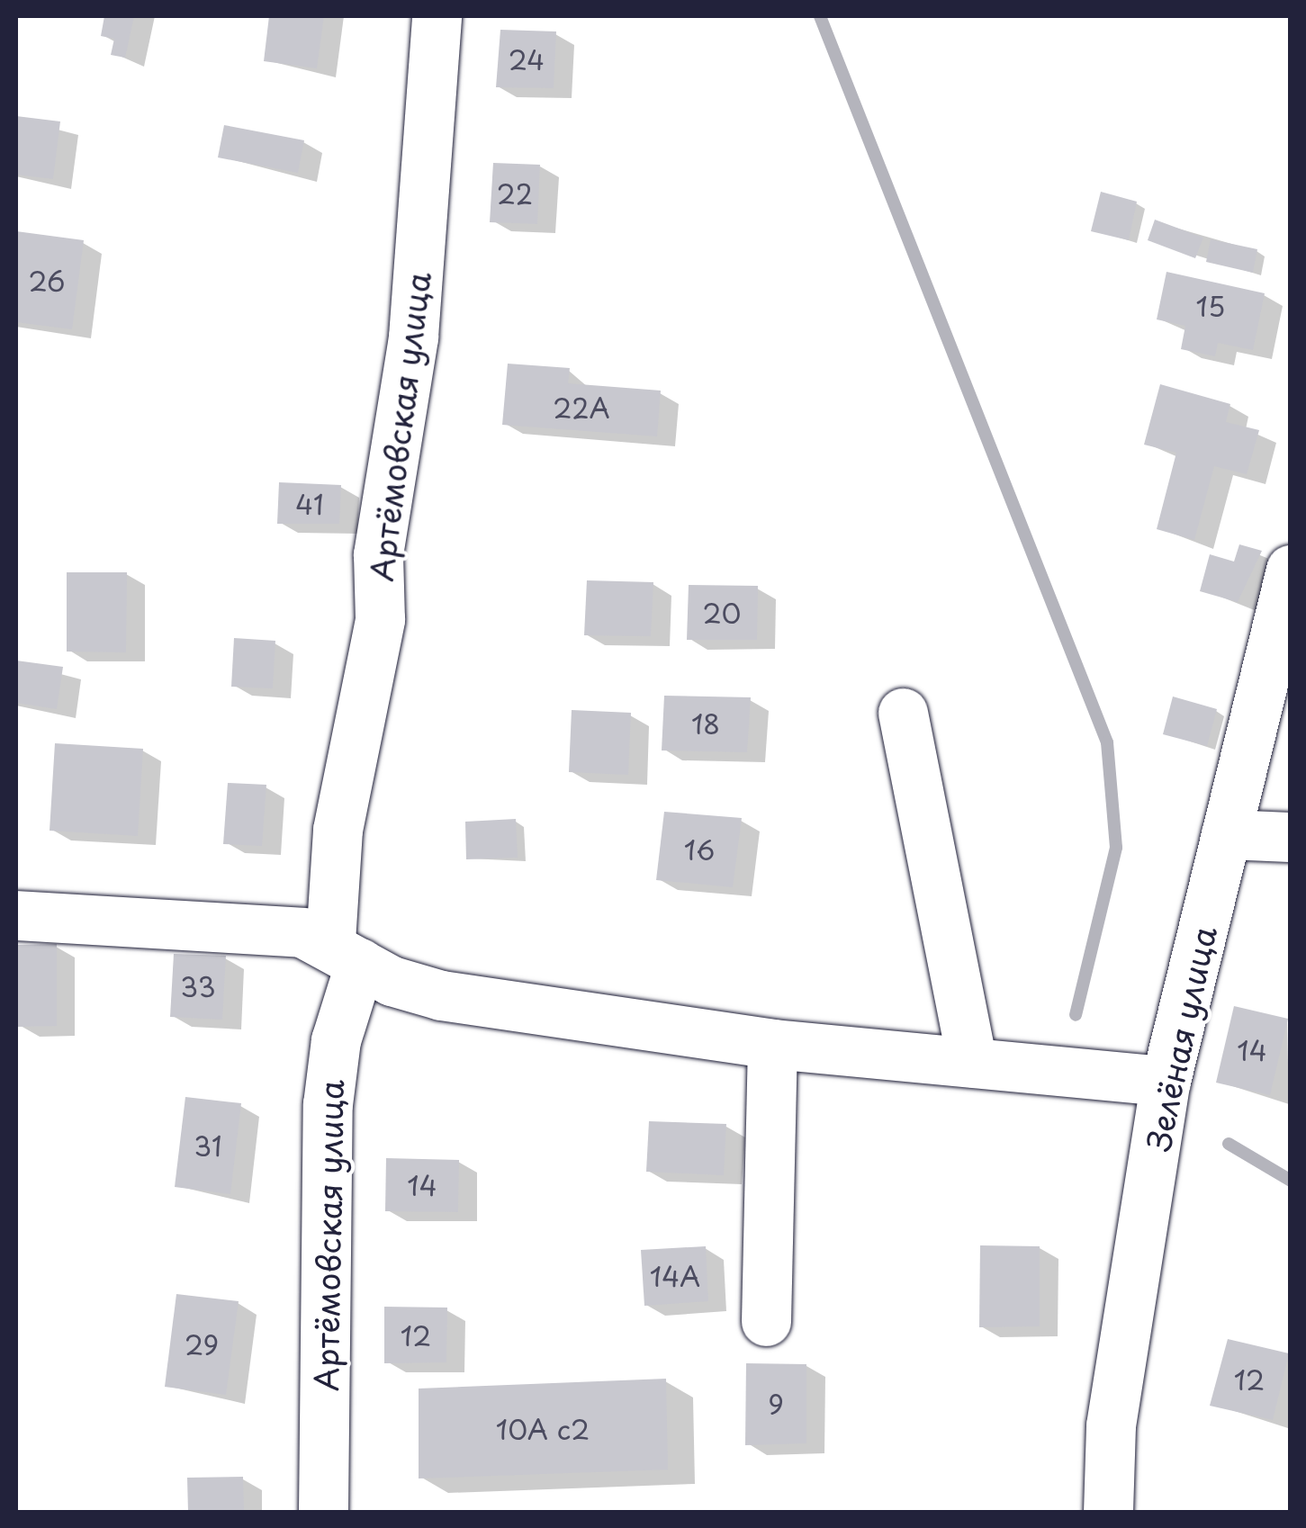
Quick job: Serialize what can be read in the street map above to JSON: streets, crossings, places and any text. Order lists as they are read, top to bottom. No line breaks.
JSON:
{"streets":{"street":["Артёмовская улица","Зелёная улица"]},"house_numbers":["24","22","26","15","22А","41","20","18","16","33","14","31","14","14А","12","29","12","9","10А с2"]}
